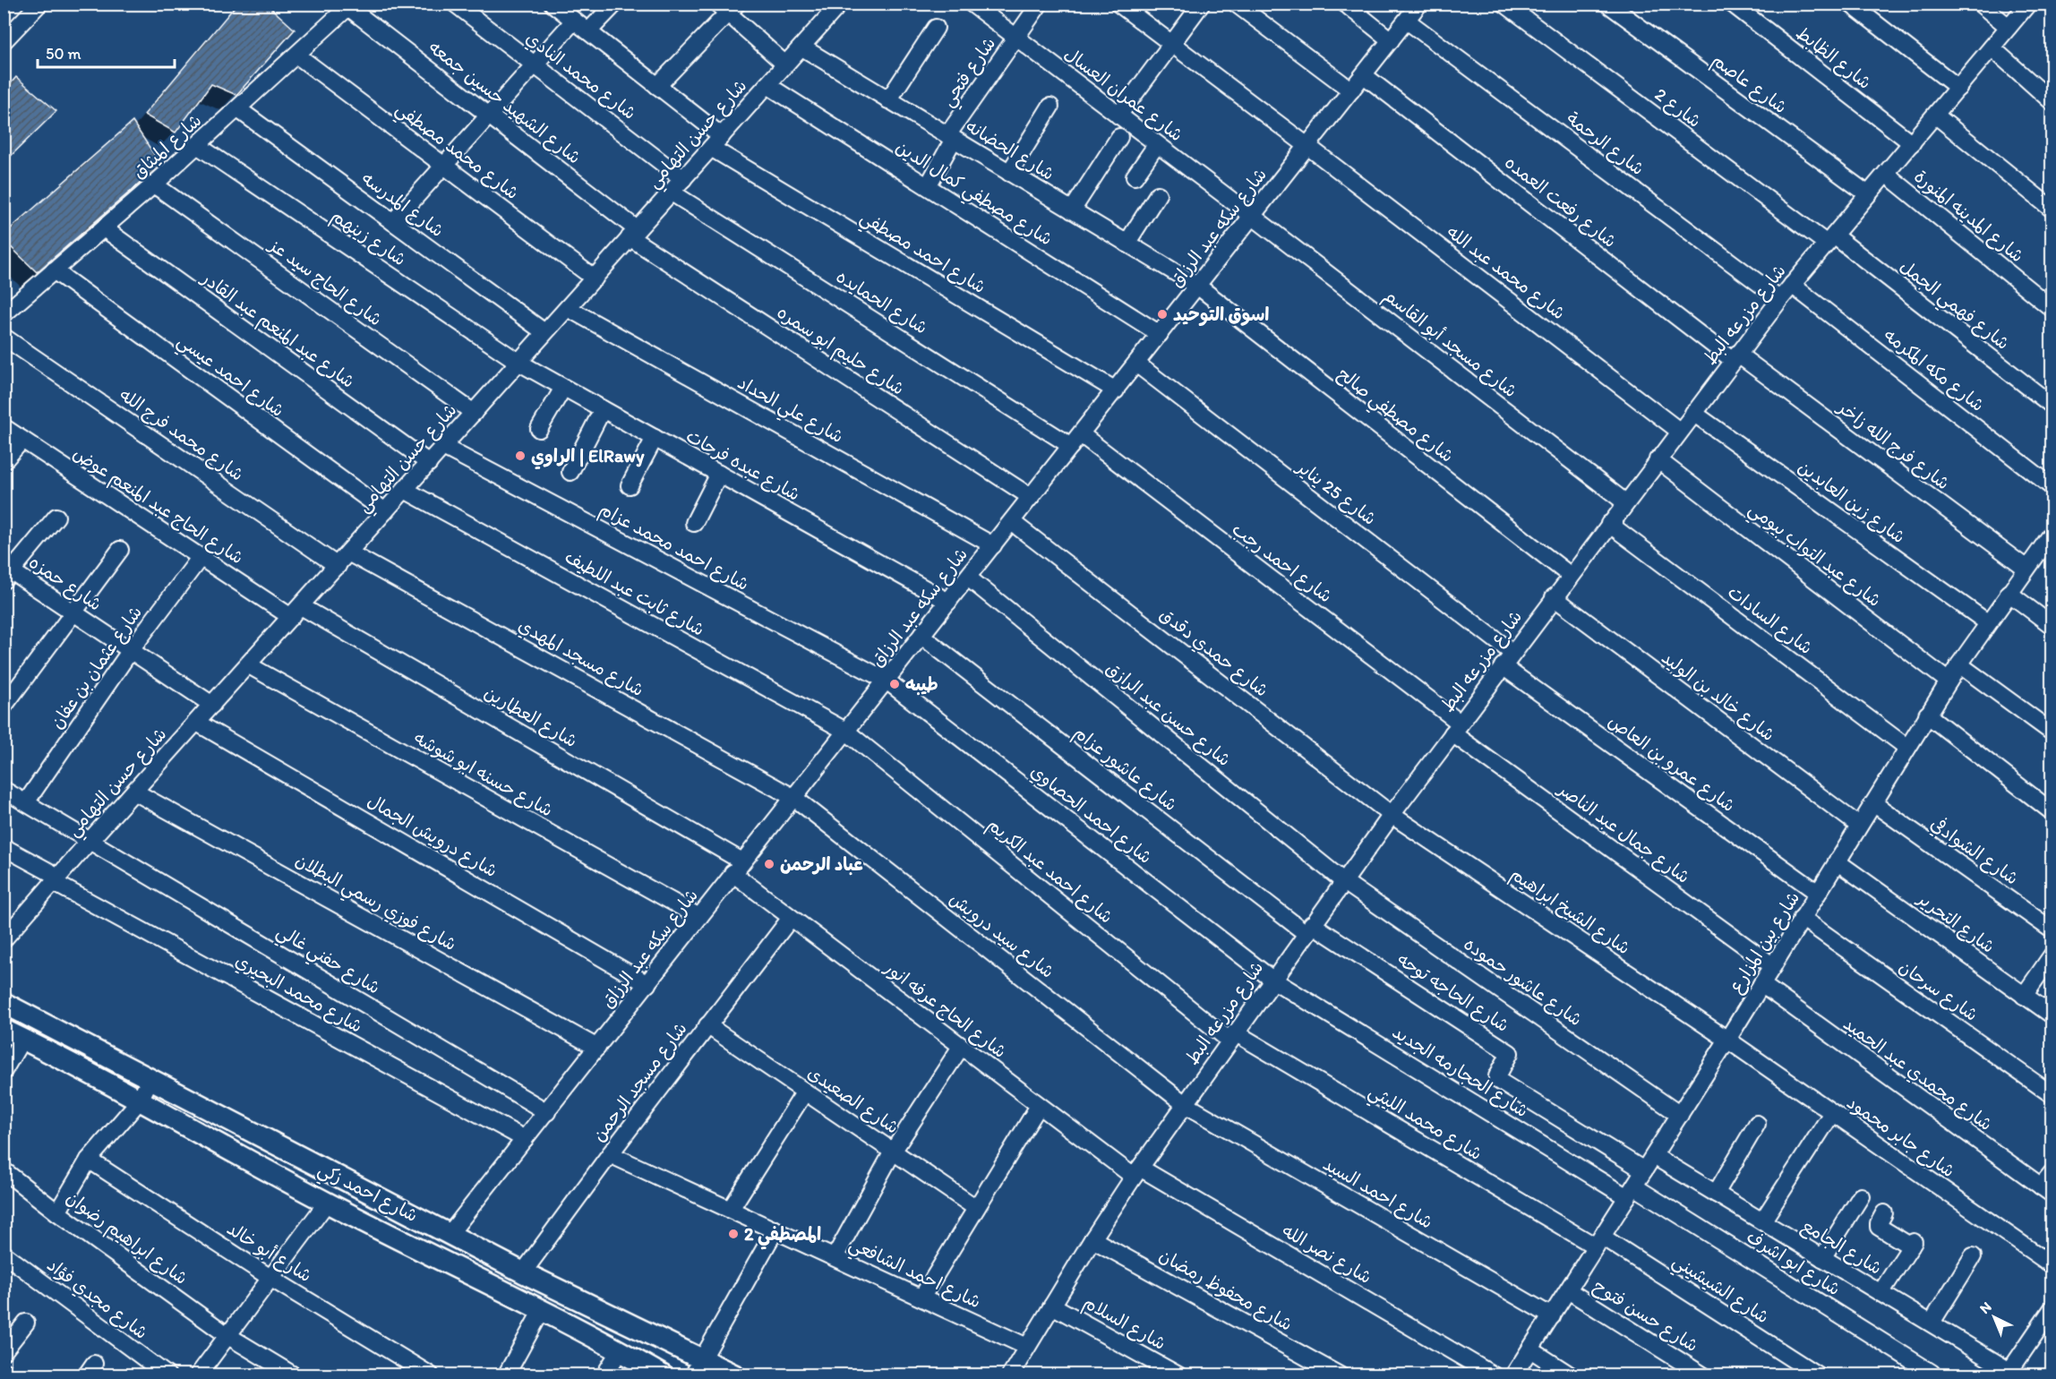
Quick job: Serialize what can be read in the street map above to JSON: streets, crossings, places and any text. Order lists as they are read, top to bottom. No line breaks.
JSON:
{"streets":{"street":["شارع الظابط","شارع فتحي","شارع محمد النادي","شارع عاصم","شارع عمران العسال","شارع الشهيد حسين جمعه","شارع 2","شارع حسن التهامي","شارع الرحمة","شارع الميثاق","شارع الحضانه","شارع محمد مصطفي","شارع مصطفي كمال الدين","شارع رفعت العمده","شارع المدرسه","شارع المدينه المنورة","شارع سكه عبد الرزاق","شارع زينهم","شارع احمد مصطفي","شارع محمد عبد الله","شارع الحاج سيد عز","شارع الحمايده","شارع فهمي الجمل","شارع مزرعه البط","شارع عبد المنعم عبد القادر","شارع مسجد أبو القاسم","شارع حليم ابو سمره","شارع مكه المكرمه","شارع احمد عيسي","شارع علي الحداد","شارع مصطفي صالح","شارع محمد فرج الله","شارع فرج الله زاخر","شارع عبده فرحات","شارع 25 يناير","شارع زين العابدين","شارع الحاج عبد المنعم عوض","شارع احمد محمد عزام","شارع عبد التواب بيومي","شارع احمد رجب","شارع حمزه","شارع ثابت عبد اللطيف","شارع السادات","شارع حمدي دقدق","شارع مسجد المهدي","شارع عثمان بن عفان","شارع خالد بن الوليد","شارع حسن عبد الرازق","شارع العطارين","شارع عمرو بن العاص","شارع عاشور عزام","شارع حسنه ابو شوشه","شارع احمد الحصاوي","شارع جمال عبد الناصر","شارع درويش الجمال","شارع الشوادفي","شارع احمد عبد الكريم","شارع فوزي رسمي البطلان","شارع الشيخ ابراهيم","شارع التحرير","شارع سيد درويش","شارع بين المزارع","شارع حفني غالي","شارع عاشور حموده","شارع سرحان","شارع الحاجه توحه","شارع محمد البحيري","شارع الحاج عرفه انور","شارع الحجارمه الجديد","شارع محمدي عبد الحميد","شارع مسجد الرحمن","شارع الصعيدى","شارع محمد الليثي","شارع جابر محمود","شارع احمد زكي","شارع احمد السيد","شارع ابراهيم رضوان","شارع الجامع","شارع أبو خالد","شارع نصر الله","شارع ابو اشرف","شارع احمد الشافعي","شارع الشيشيني","شارع محفوظ رمضان","شارع مجدي فؤاد","شارع حسن فتوح","شارع السلام"]},"crossings":[["شارع الظابط","شارع مزرعه البط"],["شارع فتحي","شارع عمران العسال"],["شارع فتحي","شارع الحضانه"],["شارع فتحي","شارع مصطفي كمال الدين"],["شارع محمد النادي","شارع حسن التهامي"],["شارع عاصم","شارع مزرعه البط"],["شارع عمران العسال","شارع سكه عبد الرزاق"],["شارع عمران العسال","شارع مسجد أبو القاسم"],["شارع الشهيد حسين جمعه","شارع حسن التهامي"],["شارع الشهيد حسين جمعه","شارع الميثاق"],["شارع الشهيد حسين جمعه","شارع حليم ابو سمره"],["شارع 2","شارع فهمي الجمل"],["شارع 2","شارع مزرعه البط"],["شارع حسن التهامي","شارع الحضانه"],["شارع حسن التهامي","شارع محمد مصطفي"],["شارع حسن التهامي","شارع مصطفي كمال الدين"],["شارع حسن التهامي","شارع المدرسه"],["شارع حسن التهامي","شارع زينهم"],["شارع حسن التهامي","شارع احمد مصطفي"],["شارع حسن التهامي","شارع الحاج سيد عز"],["شارع حسن التهامي","شارع الحمايده"],["شارع حسن التهامي","شارع عبد المنعم عبد القادر"],["شارع حسن التهامي","شارع حليم ابو سمره"],["شارع حسن التهامي","شارع احمد عيسي"],["شارع حسن التهامي","شارع علي الحداد"],["شارع حسن التهامي","شارع محمد فرج الله"],["شارع حسن التهامي","شارع عبده فرحات"],["شارع حسن التهامي","شارع الحاج عبد المنعم عوض"],["شارع حسن التهامي","شارع احمد محمد عزام"],["شارع حسن التهامي","شارع حمزه"],["شارع حسن التهامي","شارع ثابت عبد اللطيف"],["شارع حسن التهامي","شارع مسجد المهدي"],["شارع حسن التهامي","شارع العطارين"],["شارع حسن التهامي","شارع حسنه ابو شوشه"],["شارع حسن التهامي","شارع درويش الجمال"],["شارع حسن التهامي","شارع فوزي رسمي البطلان"],["شارع حسن التهامي","شارع حفني غالي"],["شارع حسن التهامي","شارع محمد البحيري"],["شارع الرحمة","شارع سكه عبد الرزاق"],["شارع الرحمة","شارع مزرعه البط"],["شارع الميثاق","شارع محمد مصطفي"],["شارع الميثاق","شارع المدرسه"],["شارع الميثاق","شارع زينهم"],["شارع الميثاق","شارع الحاج سيد عز"],["شارع الميثاق","شارع عبد المنعم عبد القادر"],["شارع الميثاق","شارع احمد عيسي"],["شارع الحضانه","شارع سكه عبد الرزاق"],["شارع الحضانه","شارع مصطفي صالح"],["شارع مصطفي كمال الدين","شارع سكه عبد الرزاق"],["شارع رفعت العمده","شارع سكه عبد الرزاق"],["شارع رفعت العمده","شارع مزرعه البط"],["شارع رفعت العمده","شارع فرج الله زاخر"],["شارع المدينه المنورة","شارع مزرعه البط"],["شارع سكه عبد الرزاق","شارع احمد مصطفي"],["شارع سكه عبد الرزاق","شارع محمد عبد الله"],["شارع سكه عبد الرزاق","شارع الحمايده"],["شارع سكه عبد الرزاق","شارع مسجد أبو القاسم"],["شارع سكه عبد الرزاق","شارع حليم ابو سمره"],["شارع سكه عبد الرزاق","شارع علي الحداد"],["شارع سكه عبد الرزاق","شارع مصطفي صالح"],["شارع سكه عبد الرزاق","شارع عبده فرحات"],["شارع سكه عبد الرزاق","شارع 25 يناير"],["شارع سكه عبد الرزاق","شارع احمد محمد عزام"],["شارع سكه عبد الرزاق","شارع احمد رجب"],["شارع سكه عبد الرزاق","شارع ثابت عبد اللطيف"],["شارع سكه عبد الرزاق","شارع حمدي دقدق"],["شارع سكه عبد الرزاق","شارع مسجد المهدي"],["شارع سكه عبد الرزاق","شارع حسن عبد الرازق"],["شارع سكه عبد الرزاق","شارع العطارين"],["شارع سكه عبد الرزاق","شارع عاشور عزام"],["شارع سكه عبد الرزاق","شارع حسنه ابو شوشه"],["شارع سكه عبد الرزاق","شارع احمد الحصاوي"],["شارع سكه عبد الرزاق","شارع درويش الجمال"],["شارع سكه عبد الرزاق","شارع احمد عبد الكريم"],["شارع سكه عبد الرزاق","شارع فوزي رسمي البطلان"],["شارع سكه عبد الرزاق","شارع سيد درويش"],["شارع سكه عبد الرزاق","شارع حفني غالي"],["شارع سكه عبد الرزاق","شارع محمد البحيري"],["شارع سكه عبد الرزاق","شارع الحاج عرفه انور"],["شارع سكه عبد الرزاق","شارع احمد زكي"],["شارع زينهم","شارع عبده فرحات"],["شارع محمد عبد الله","شارع مزرعه البط"],["شارع الحمايده","شارع احمد رجب"],["شارع فهمي الجمل","شارع مزرعه البط"],["شارع مزرعه البط","شارع مسجد أبو القاسم"],["شارع مزرعه البط","شارع مكه المكرمه"],["شارع مزرعه البط","شارع مصطفي صالح"],["شارع مزرعه البط","شارع فرج الله زاخر"],["شارع مزرعه البط","شارع 25 يناير"],["شارع مزرعه البط","شارع زين العابدين"],["شارع مزرعه البط","شارع عبد التواب بيومي"],["شارع مزرعه البط","شارع احمد رجب"],["شارع مزرعه البط","شارع السادات"],["شارع مزرعه البط","شارع حمدي دقدق"],["شارع مزرعه البط","شارع خالد بن الوليد"],["شارع مزرعه البط","شارع حسن عبد الرازق"],["شارع مزرعه البط","شارع عمرو بن العاص"],["شارع مزرعه البط","شارع عاشور عزام"],["شارع مزرعه البط","شارع احمد الحصاوي"],["شارع مزرعه البط","شارع جمال عبد الناصر"],["شارع مزرعه البط","شارع احمد عبد الكريم"],["شارع مزرعه البط","شارع الشيخ ابراهيم"],["شارع مزرعه البط","شارع سيد درويش"],["شارع مزرعه البط","شارع عاشور حموده"],["شارع مزرعه البط","شارع الحاجه توحه"],["شارع مزرعه البط","شارع الحاج عرفه انور"],["شارع مزرعه البط","شارع الحجارمه الجديد"],["شارع مزرعه البط","شارع محمد الليثي"],["شارع مزرعه البط","شارع احمد السيد"],["شارع مزرعه البط","شارع نصر الله"],["شارع مزرعه البط","شارع احمد الشافعي"],["شارع مزرعه البط","شارع محفوظ رمضان"],["شارع مزرعه البط","شارع السلام"],["شارع فرج الله زاخر","شارع بين المزارع"],["شارع زين العابدين","شارع بين المزارع"],["شارع الحاج عبد المنعم عوض","شارع عثمان بن عفان"],["شارع الحاج عبد المنعم عوض","شارع العطارين"],["شارع احمد محمد عزام","شارع احمد الحصاوي"],["شارع عبد التواب بيومي","شارع بين المزارع"],["شارع احمد رجب","شارع جمال عبد الناصر"],["شارع حمزه","شارع عثمان بن عفان"],["شارع ثابت عبد اللطيف","شارع احمد عبد الكريم"],["شارع السادات","شارع بين المزارع"],["شارع حمدي دقدق","شارع الشيخ ابراهيم"],["شارع مسجد المهدي","شارع سيد درويش"],["شارع عثمان بن عفان","شارع حفني غالي"],["شارع خالد بن الوليد","شارع بين المزارع"],["شارع حسن عبد الرازق","شارع عاشور حموده"],["شارع العطارين","شارع الحاج عرفه انور"],["شارع عمرو بن العاص","شارع بين المزارع"],["شارع عاشور عزام","شارع الحاجه توحه"],["شارع احمد الحصاوي","شارع الحجارمه الجديد"],["شارع جمال عبد الناصر","شارع بين المزارع"],["شارع الشوادفي","شارع بين المزارع"],["شارع احمد عبد الكريم","شارع محمد الليثي"],["شارع الشيخ ابراهيم","شارع بين المزارع"],["شارع الشيخ ابراهيم","شارع جابر محمود"],["شارع التحرير","شارع بين المزارع"],["شارع سيد درويش","شارع احمد السيد"],["شارع بين المزارع","شارع عاشور حموده"],["شارع بين المزارع","شارع سرحان"],["شارع بين المزارع","شارع الحاجه توحه"],["شارع بين المزارع","شارع الحجارمه الجديد"],["شارع بين المزارع","شارع محمدي عبد الحميد"],["شارع بين المزارع","شارع محمد الليثي"],["شارع بين المزارع","شارع جابر محمود"],["شارع بين المزارع","شارع احمد السيد"],["شارع بين المزارع","شارع الجامع"],["شارع بين المزارع","شارع ابو اشرف"],["شارع بين المزارع","شارع الشيشيني"],["شارع بين المزارع","شارع حسن فتوح"],["شارع الحاج عرفه انور","شارع مسجد الرحمن"],["شارع الحاج عرفه انور","شارع نصر الله"],["شارع الحجارمه الجديد","شارع ابو اشرف"],["شارع مسجد الرحمن","شارع الصعيدى"],["شارع مسجد الرحمن","شارع احمد زكي"],["شارع مسجد الرحمن","شارع احمد الشافعي"],["شارع محمد الليثي","شارع الشيشيني"]],"places":["اسوق التوحيد","الراوي | ElRawy","طيبه","عباد الرحمن","المصطفي 2"],"scale_bar":"50 m","north":"top left"}
